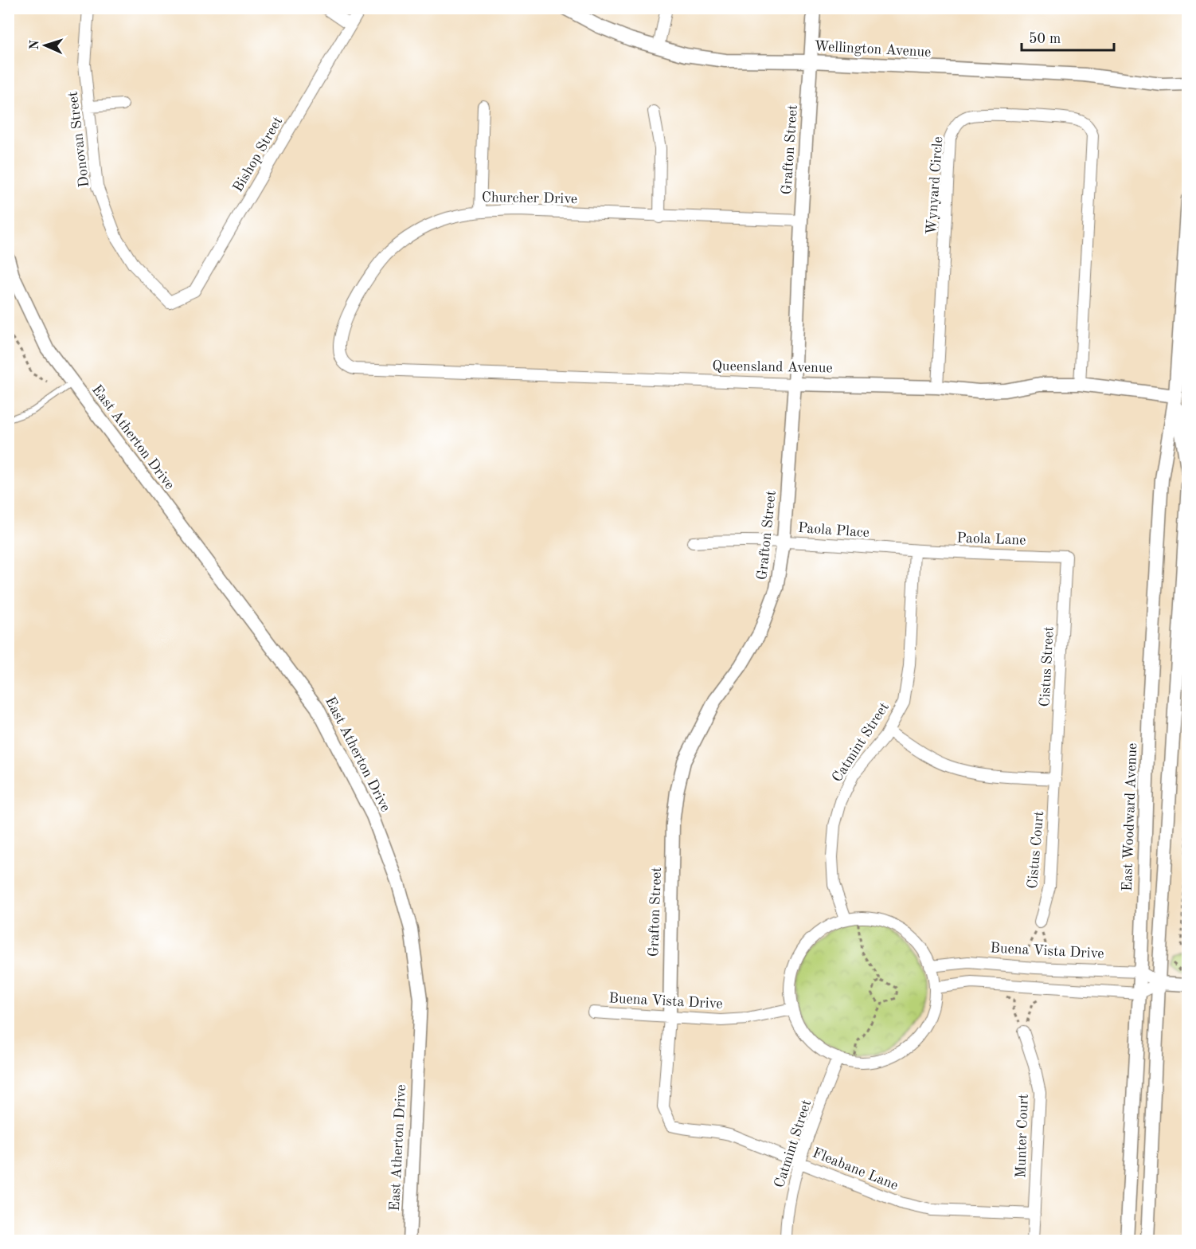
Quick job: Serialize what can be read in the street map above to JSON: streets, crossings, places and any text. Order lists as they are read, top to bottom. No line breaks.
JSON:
{"streets":{"street":["Wellington Avenue","Donovan Street","Grafton Street","Bishop Street","Wynyard Circle","Churcher Drive","Queensland Avenue","East Atherton Drive","Paola Place","Paola Lane","Cistus Street","Catmint Street","East Woodward Avenue","Cistus Court","Buena Vista Drive","Munter Court","Fleabane Lane"]},"crossings":[["Wellington Avenue","Grafton Street"],["Donovan Street","Bishop Street"],["Grafton Street","Churcher Drive"],["Grafton Street","Queensland Avenue"],["Grafton Street","Paola Place"],["Grafton Street","Buena Vista Drive"],["Grafton Street","Fleabane Lane"],["Wynyard Circle","Queensland Avenue"],["Churcher Drive","Queensland Avenue"],["Queensland Avenue","East Woodward Avenue"],["Paola Place","Paola Lane"],["Paola Place","Catmint Street"],["Paola Lane","Cistus Street"],["Paola Lane","Catmint Street"],["Cistus Street","Cistus Court"],["Catmint Street","Fleabane Lane"],["East Woodward Avenue","Buena Vista Drive"],["Munter Court","Fleabane Lane"]],"scale_bar":"50 m","north":"left"}
